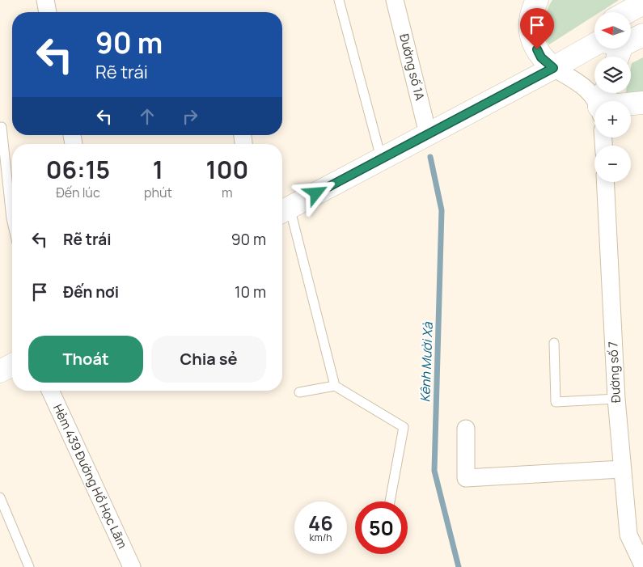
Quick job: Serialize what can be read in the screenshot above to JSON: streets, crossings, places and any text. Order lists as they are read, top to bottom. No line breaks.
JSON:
{"streets":{"street":["Đường số 1A","Đường số 7","Hẻm 439 Đường Hồ Học Lãm"]},"water":["Kênh Mười Xà"],"north":"left","page":{"map_buttons":["+","−"],"turn":["90 m","Rẽ trái"],"eta":["06:15","Đến lúc","1","phút","100","m"],"list":[{"name":"Rẽ trái","value":"90 m"},{"name":"Đến nơi","value":"10 m"}],"buttons":["Thoát","Chia sẻ"],"speed":"46 km/h","limit":"50"}}
